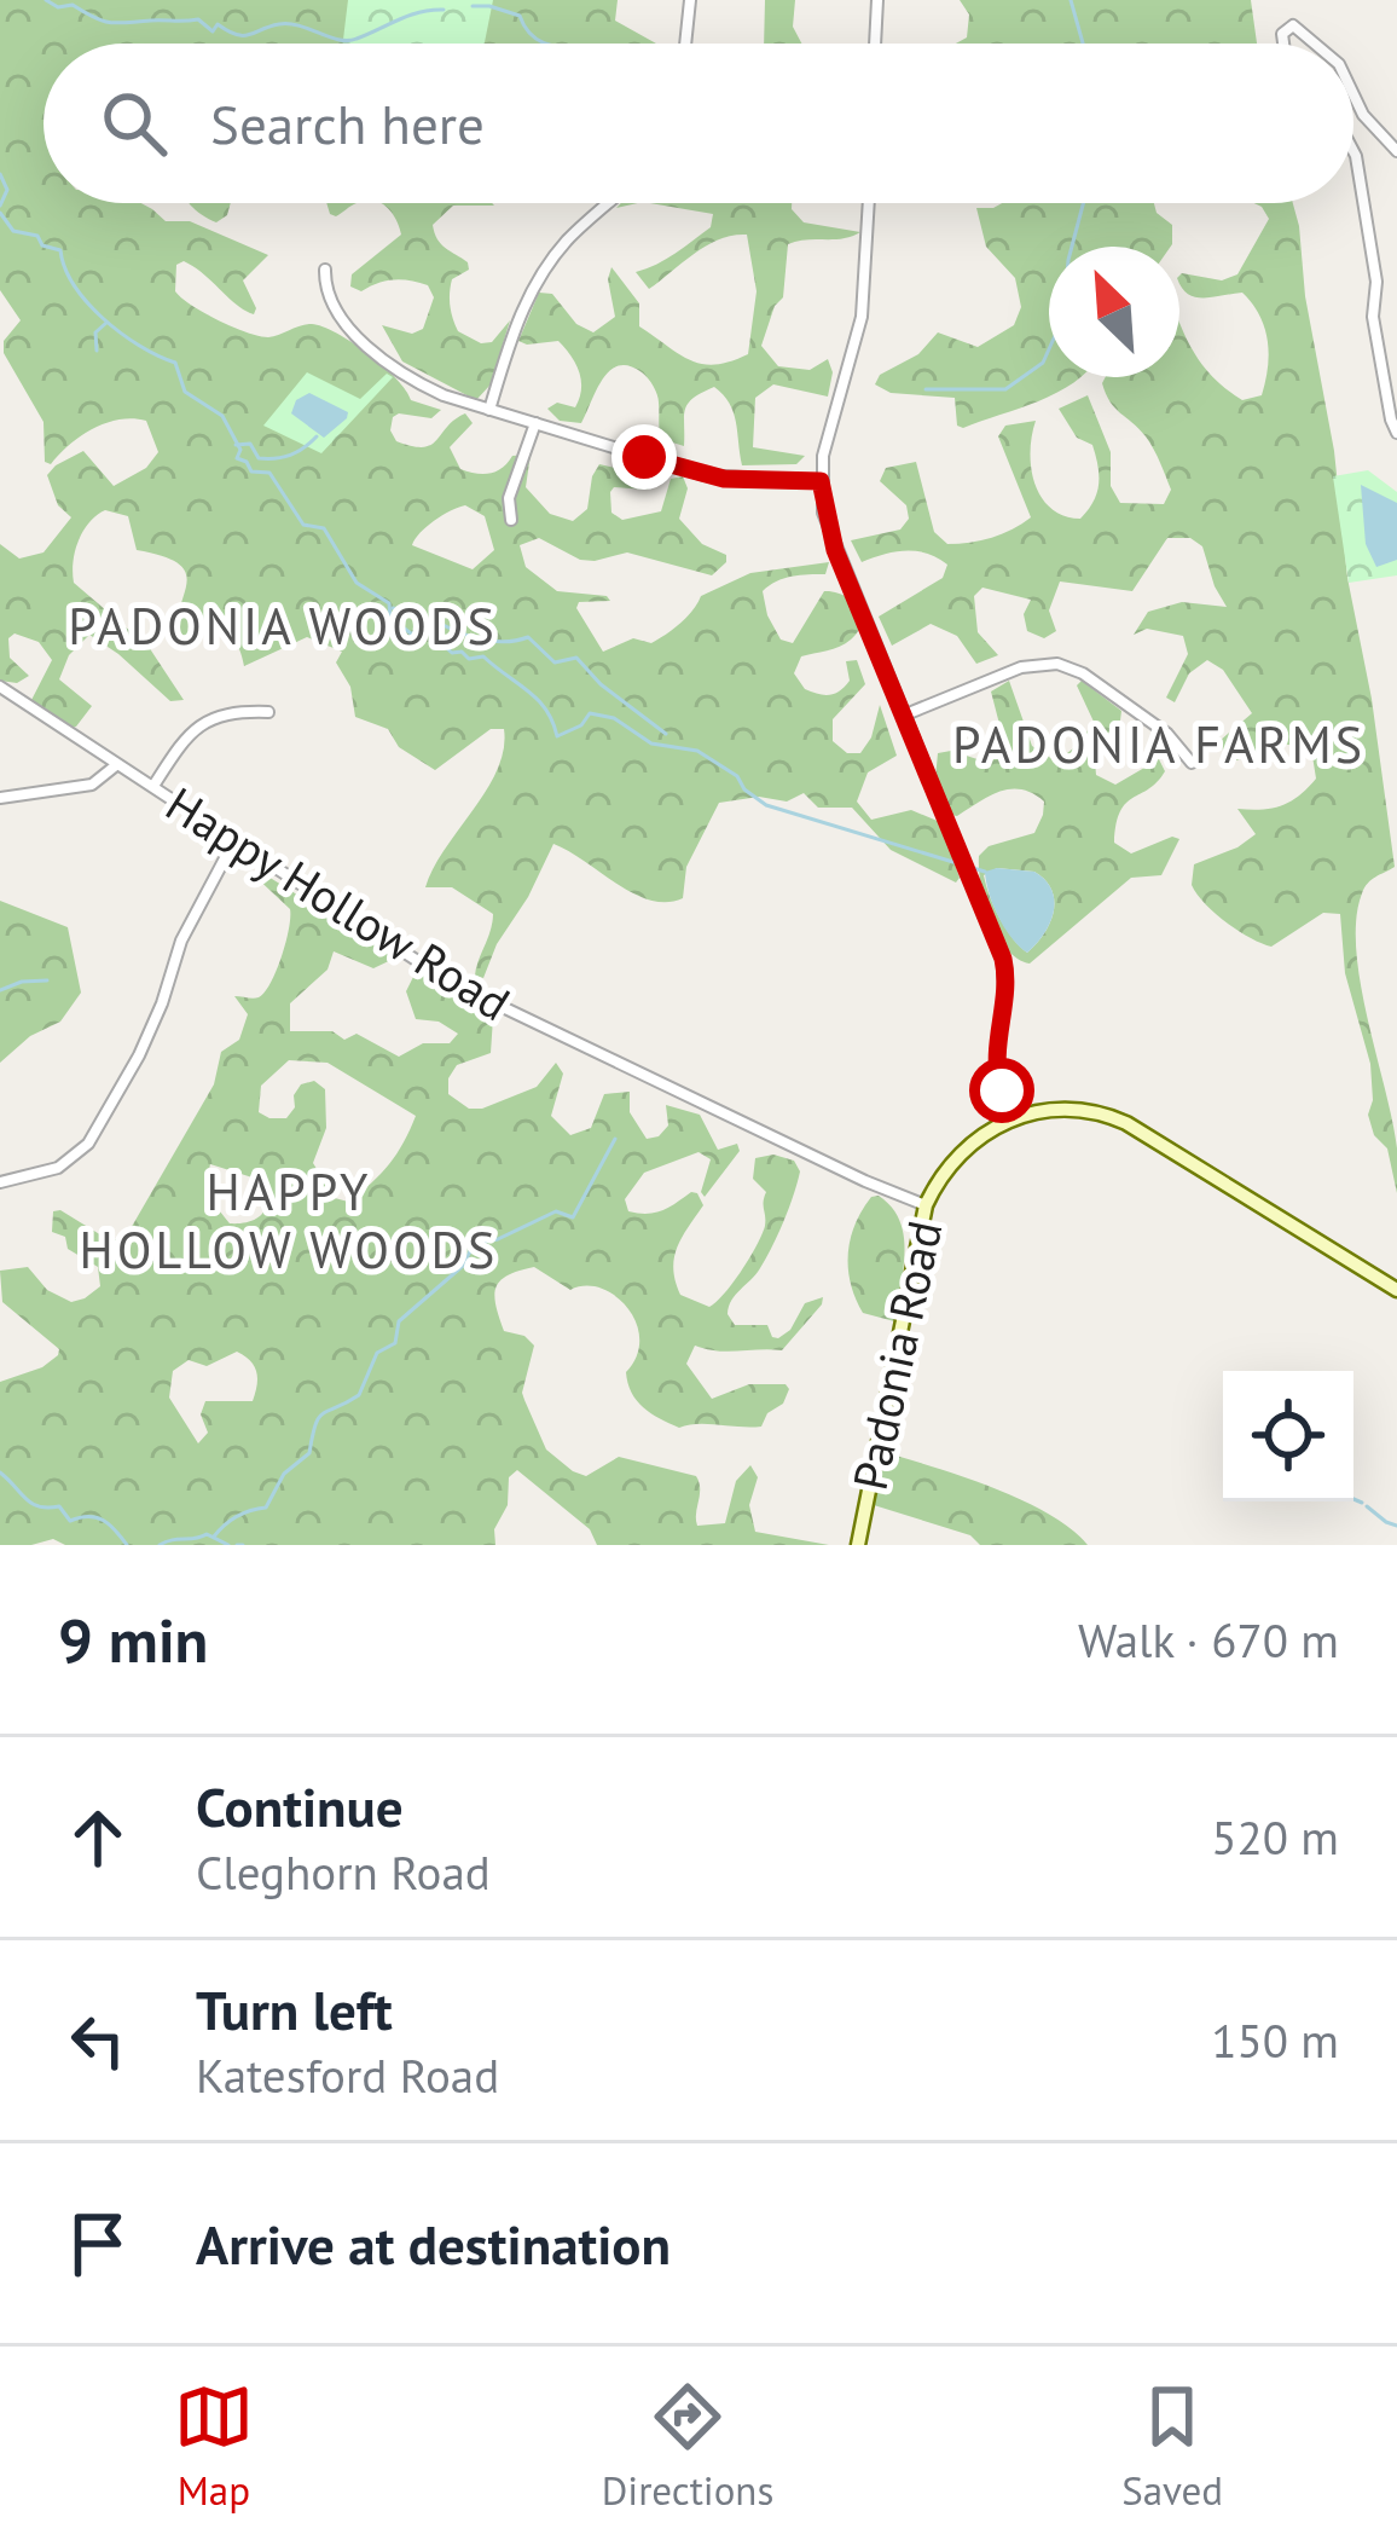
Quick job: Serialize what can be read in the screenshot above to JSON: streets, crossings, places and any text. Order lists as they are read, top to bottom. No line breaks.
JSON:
{"streets":{"main road":["Padonia Road"],"street":["Happy Hollow Road"]},"crossings":[["Happy Hollow Road","Padonia Road"]],"districts":["PADONIA WOODS","PADONIA FARMS","HAPPY HOLLOW WOODS"],"north":"top left","page":{"search":"Search here","heading":["9 min","Walk · 670 m"],"list":[["Continue","Cleghorn Road","520 m"],["Turn left","Katesford Road","150 m"],"Arrive at destination"],"nav":["Map","Directions","Saved"]}}
